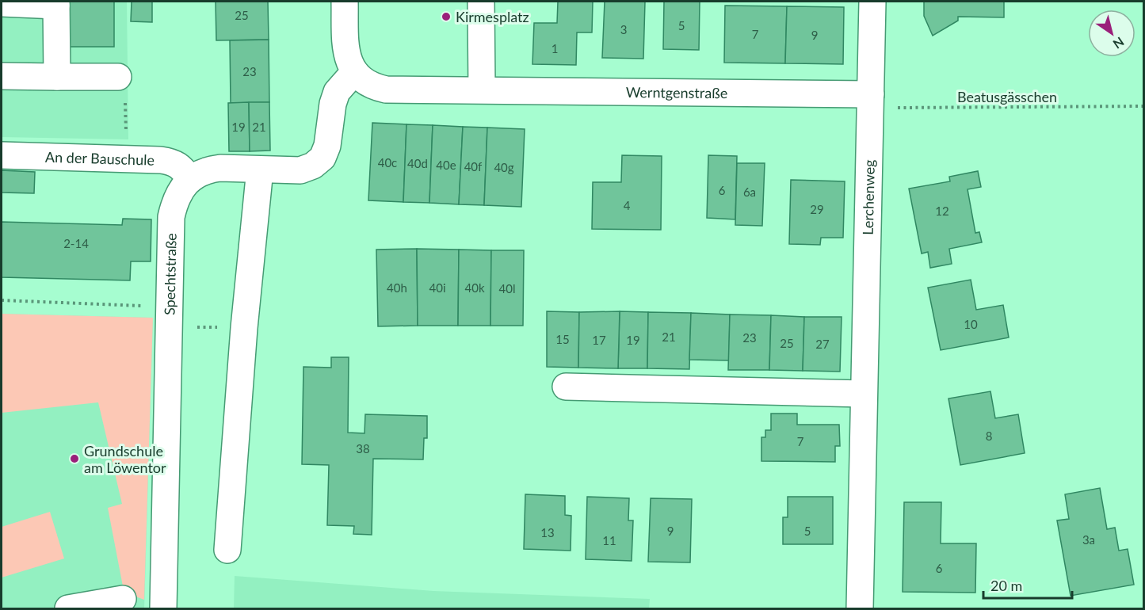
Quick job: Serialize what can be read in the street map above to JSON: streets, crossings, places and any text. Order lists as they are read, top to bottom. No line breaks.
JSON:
{"streets":{"street":["Werntgenstraße","An der Bauschule","Lerchenweg","Spechtstraße"],"path":["Beatusgässchen"]},"crossings":[["Werntgenstraße","Beatusgässchen"],["Werntgenstraße","Lerchenweg"],["Beatusgässchen","Lerchenweg"],["An der Bauschule","Spechtstraße"]],"places":["Kirmesplatz","Grundschule am Löwentor"],"house_numbers":["25","5","3","7","9","1","23","19","21","40c","40d","40e","40f","40g","6","6a","4","29","12","2-14","40h","40i","40k","40l","10","21","23","15","17","19","25","27","8","7","38","9","5","13","3a","11","6"],"scale_bar":"20 m","north":"bottom right"}
